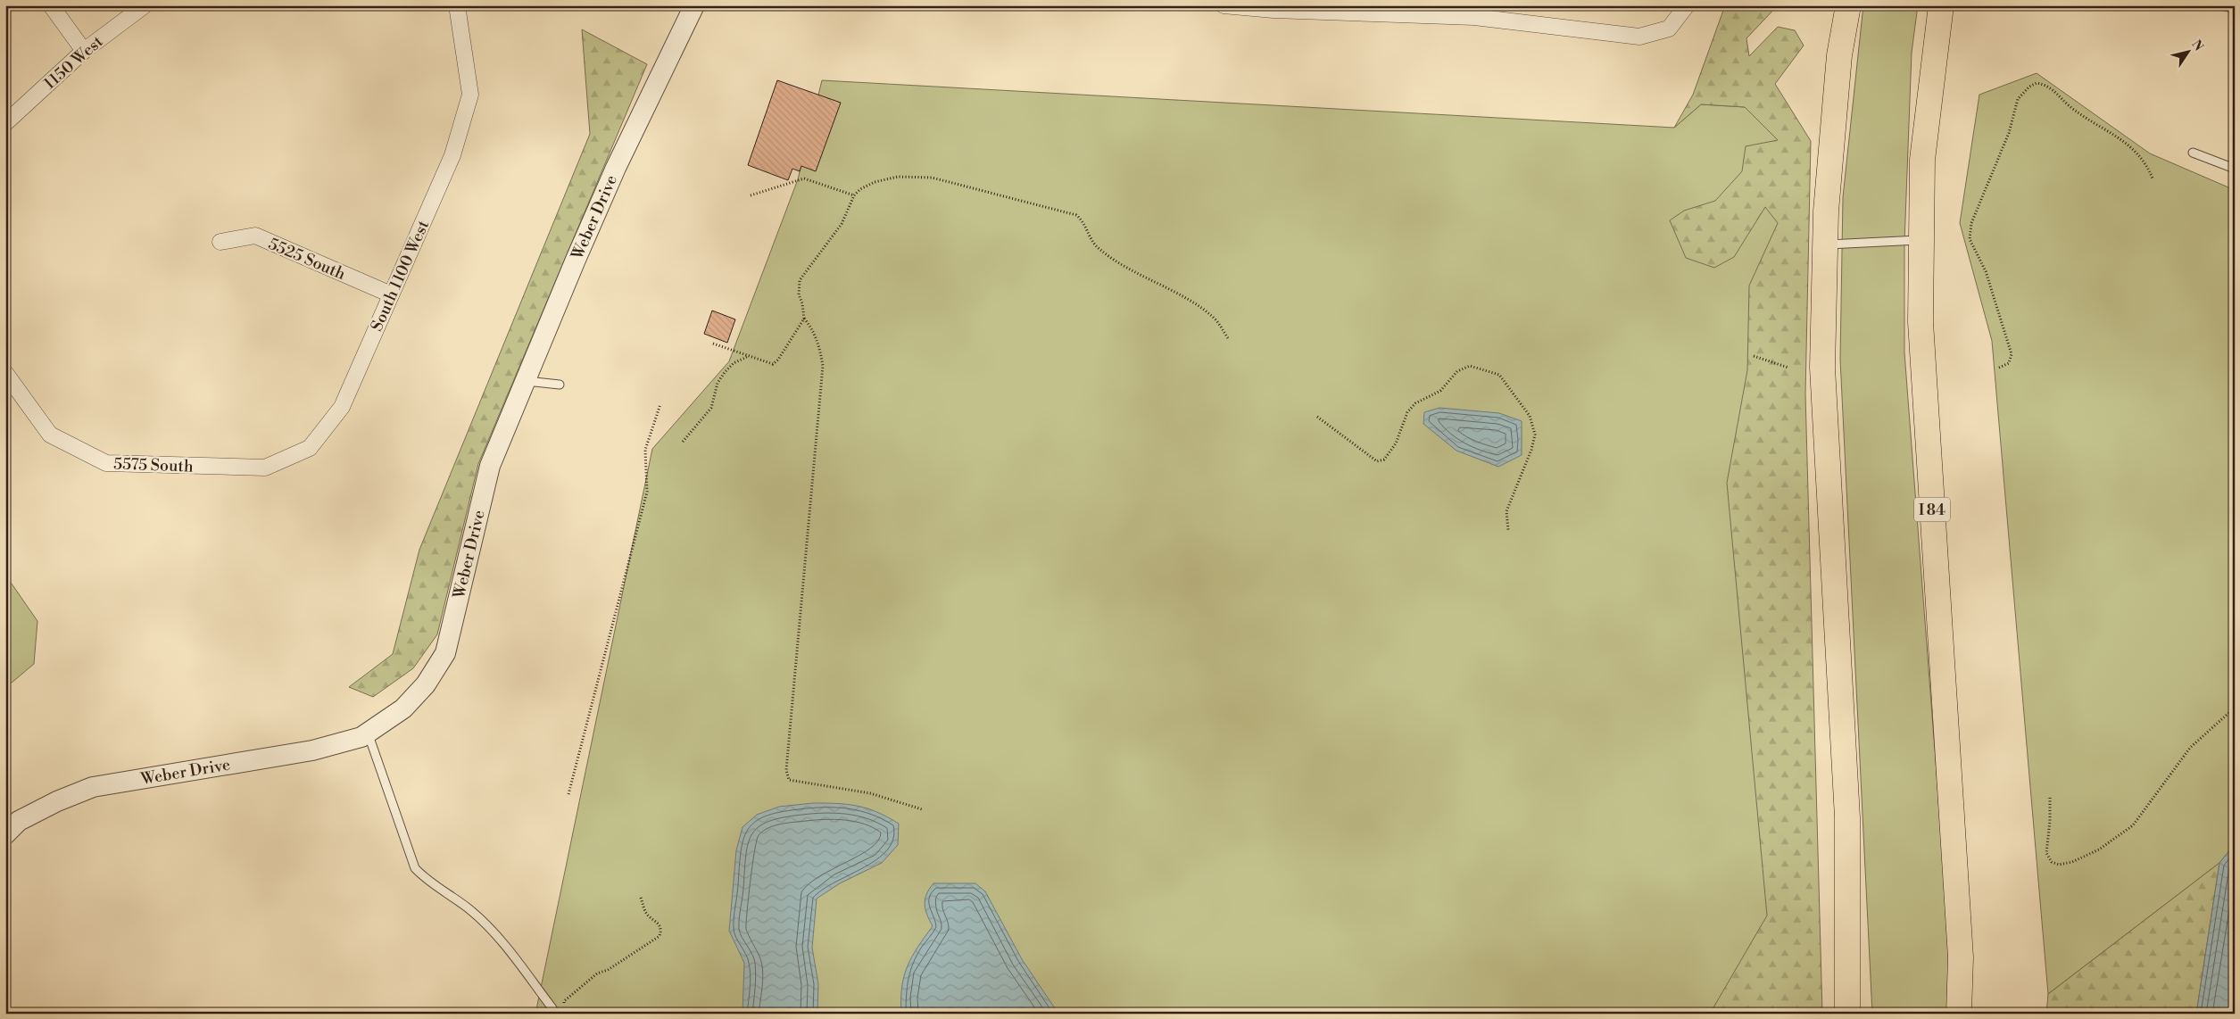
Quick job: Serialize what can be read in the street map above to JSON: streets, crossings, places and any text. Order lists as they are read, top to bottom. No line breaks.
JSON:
{"streets":{"highway":["I 84"],"street":["1150 West","Weber Drive","5525 South","South 1100 West","5575 South"]},"crossings":[["5525 South","South 1100 West"],["South 1100 West","5575 South"]],"north":"top right"}
